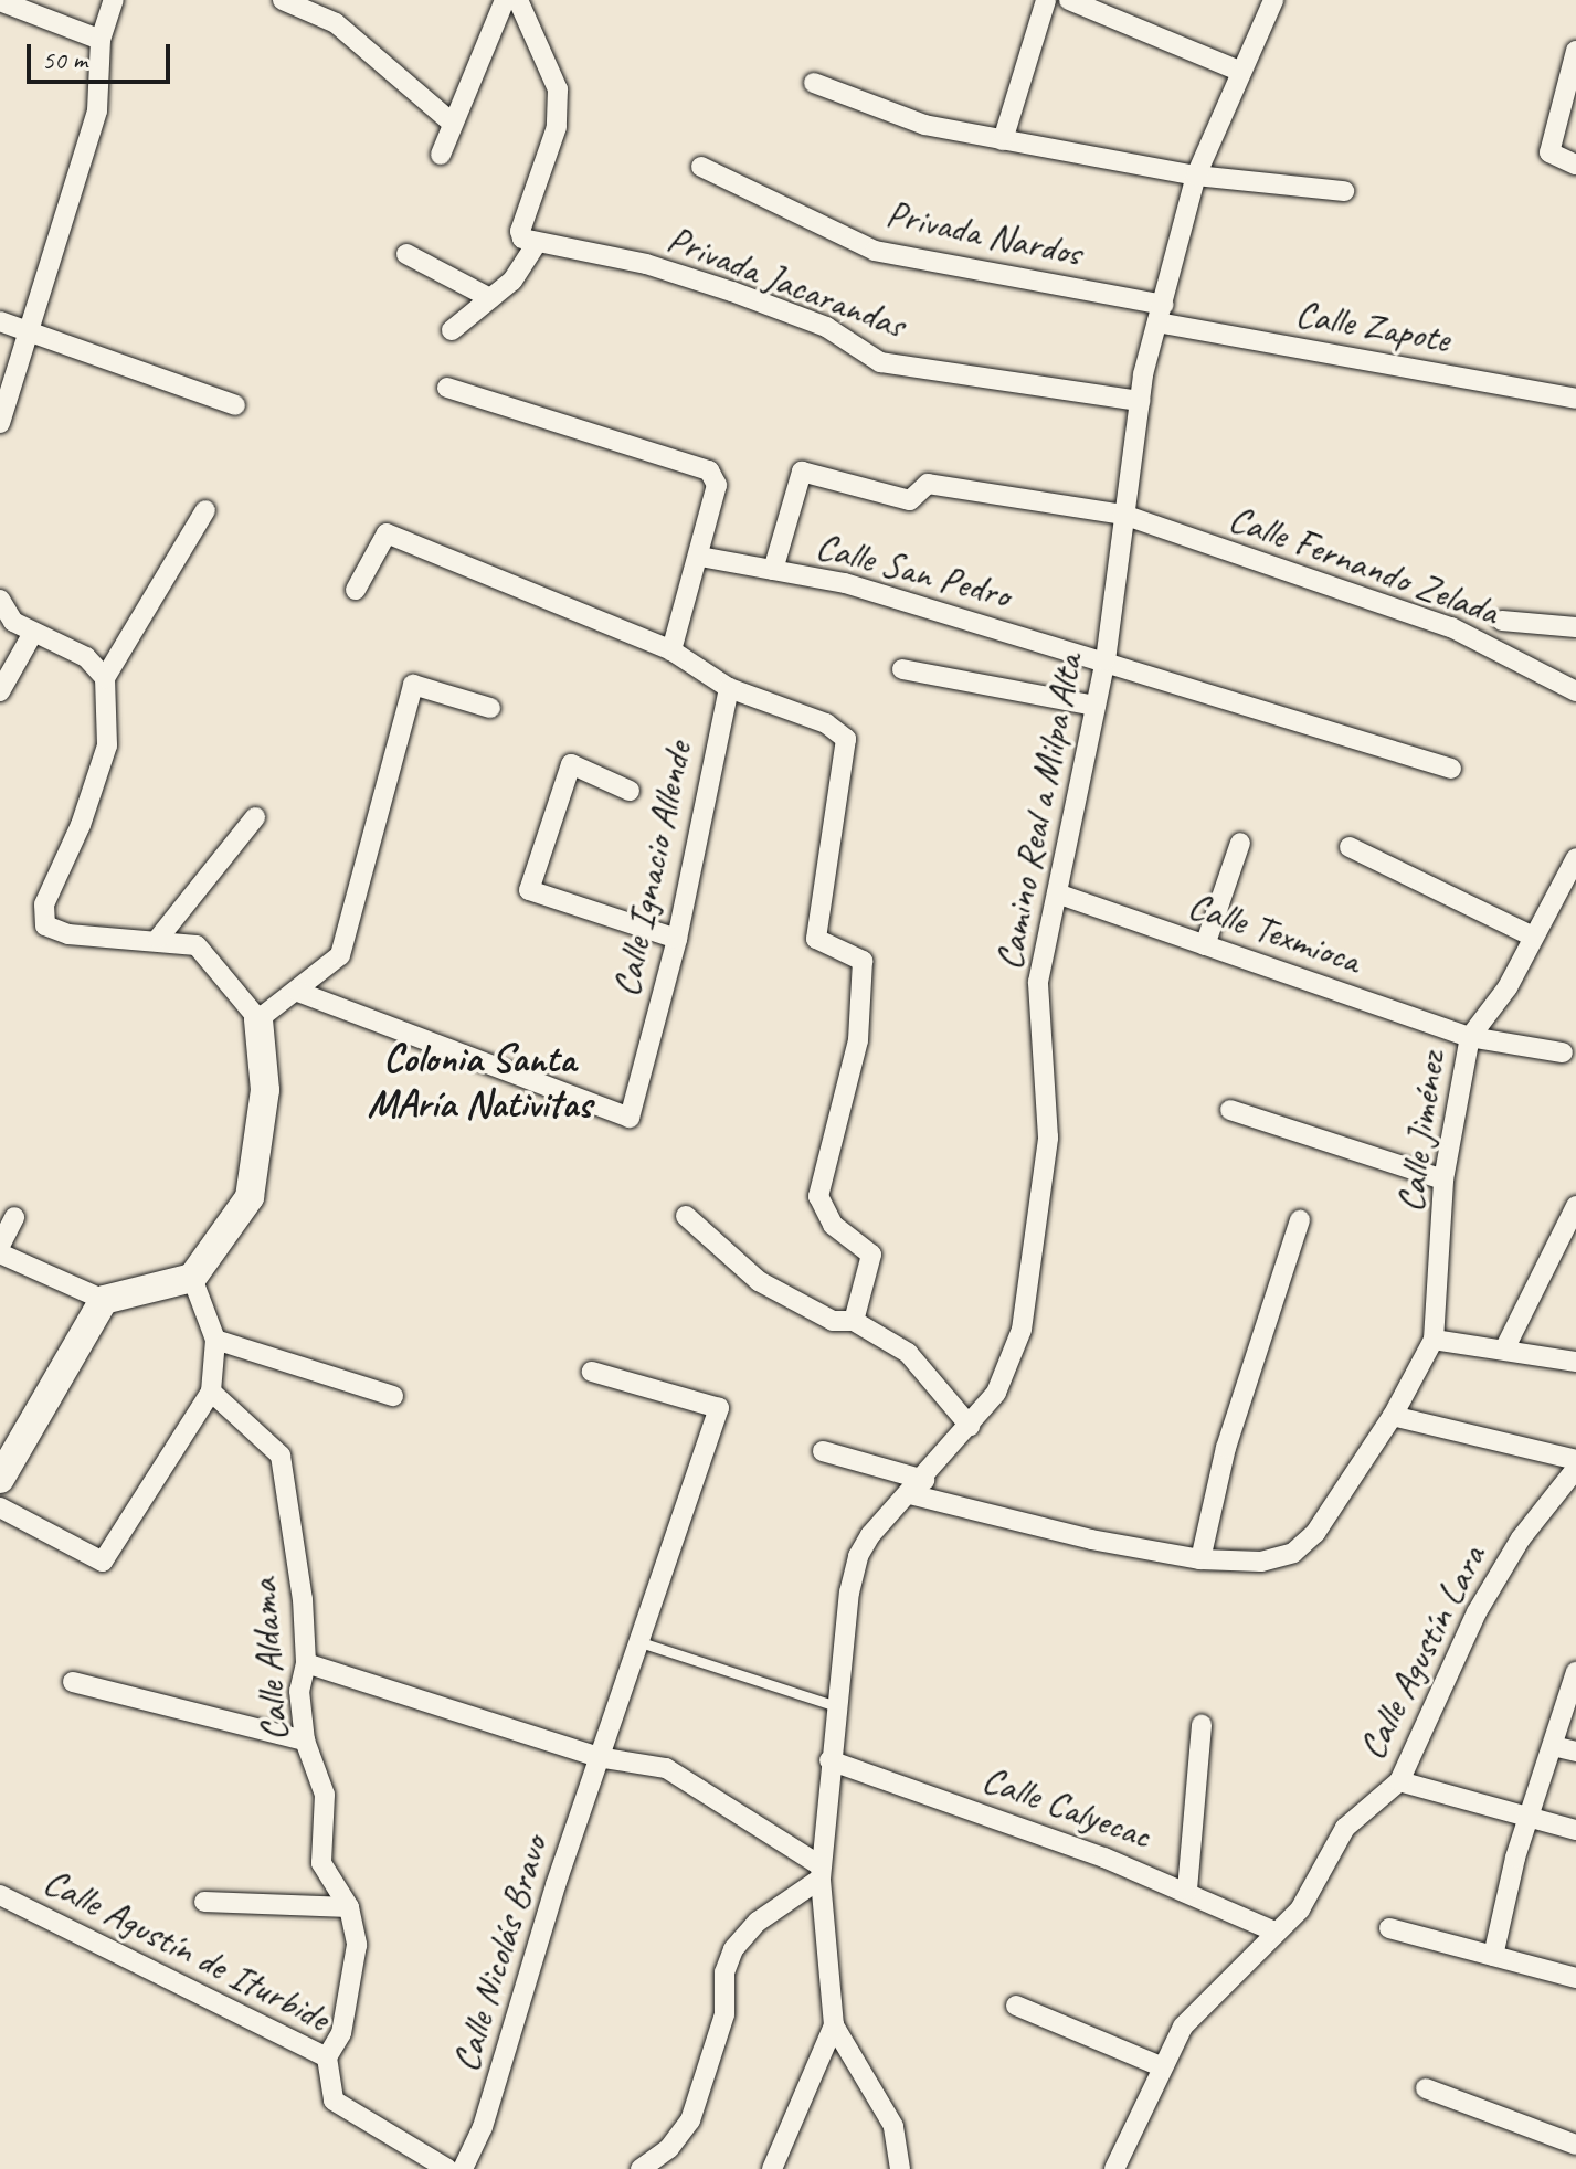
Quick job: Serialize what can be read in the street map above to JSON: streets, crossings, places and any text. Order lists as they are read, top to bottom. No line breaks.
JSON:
{"streets":{"street":["Privada Nardos","Privada Jacarandas","Calle Zapote","Calle Fernando Zelada","Calle San Pedro","Camino Real a Milpa Alta","Calle Ignacio Allende","Calle Texmioca","Calle Jiménez","Calle Agustín Lara","Calle Aldama","Calle Calyecac","Calle Agustín de Iturbide","Calle Nicolás Bravo"]},"crossings":[["Privada Nardos","Calle Zapote"],["Privada Nardos","Camino Real a Milpa Alta"],["Privada Jacarandas","Camino Real a Milpa Alta"],["Calle Zapote","Camino Real a Milpa Alta"],["Calle Fernando Zelada","Calle San Pedro"],["Calle Fernando Zelada","Camino Real a Milpa Alta"],["Calle San Pedro","Camino Real a Milpa Alta"],["Camino Real a Milpa Alta","Calle Texmioca"],["Camino Real a Milpa Alta","Calle Calyecac"],["Calle Texmioca","Calle Jiménez"],["Calle Agustín Lara","Calle Calyecac"],["Calle Aldama","Calle Agustín de Iturbide"]],"districts":["Colonia Santa MAría Nativitas"],"scale_bar":"50 m"}
